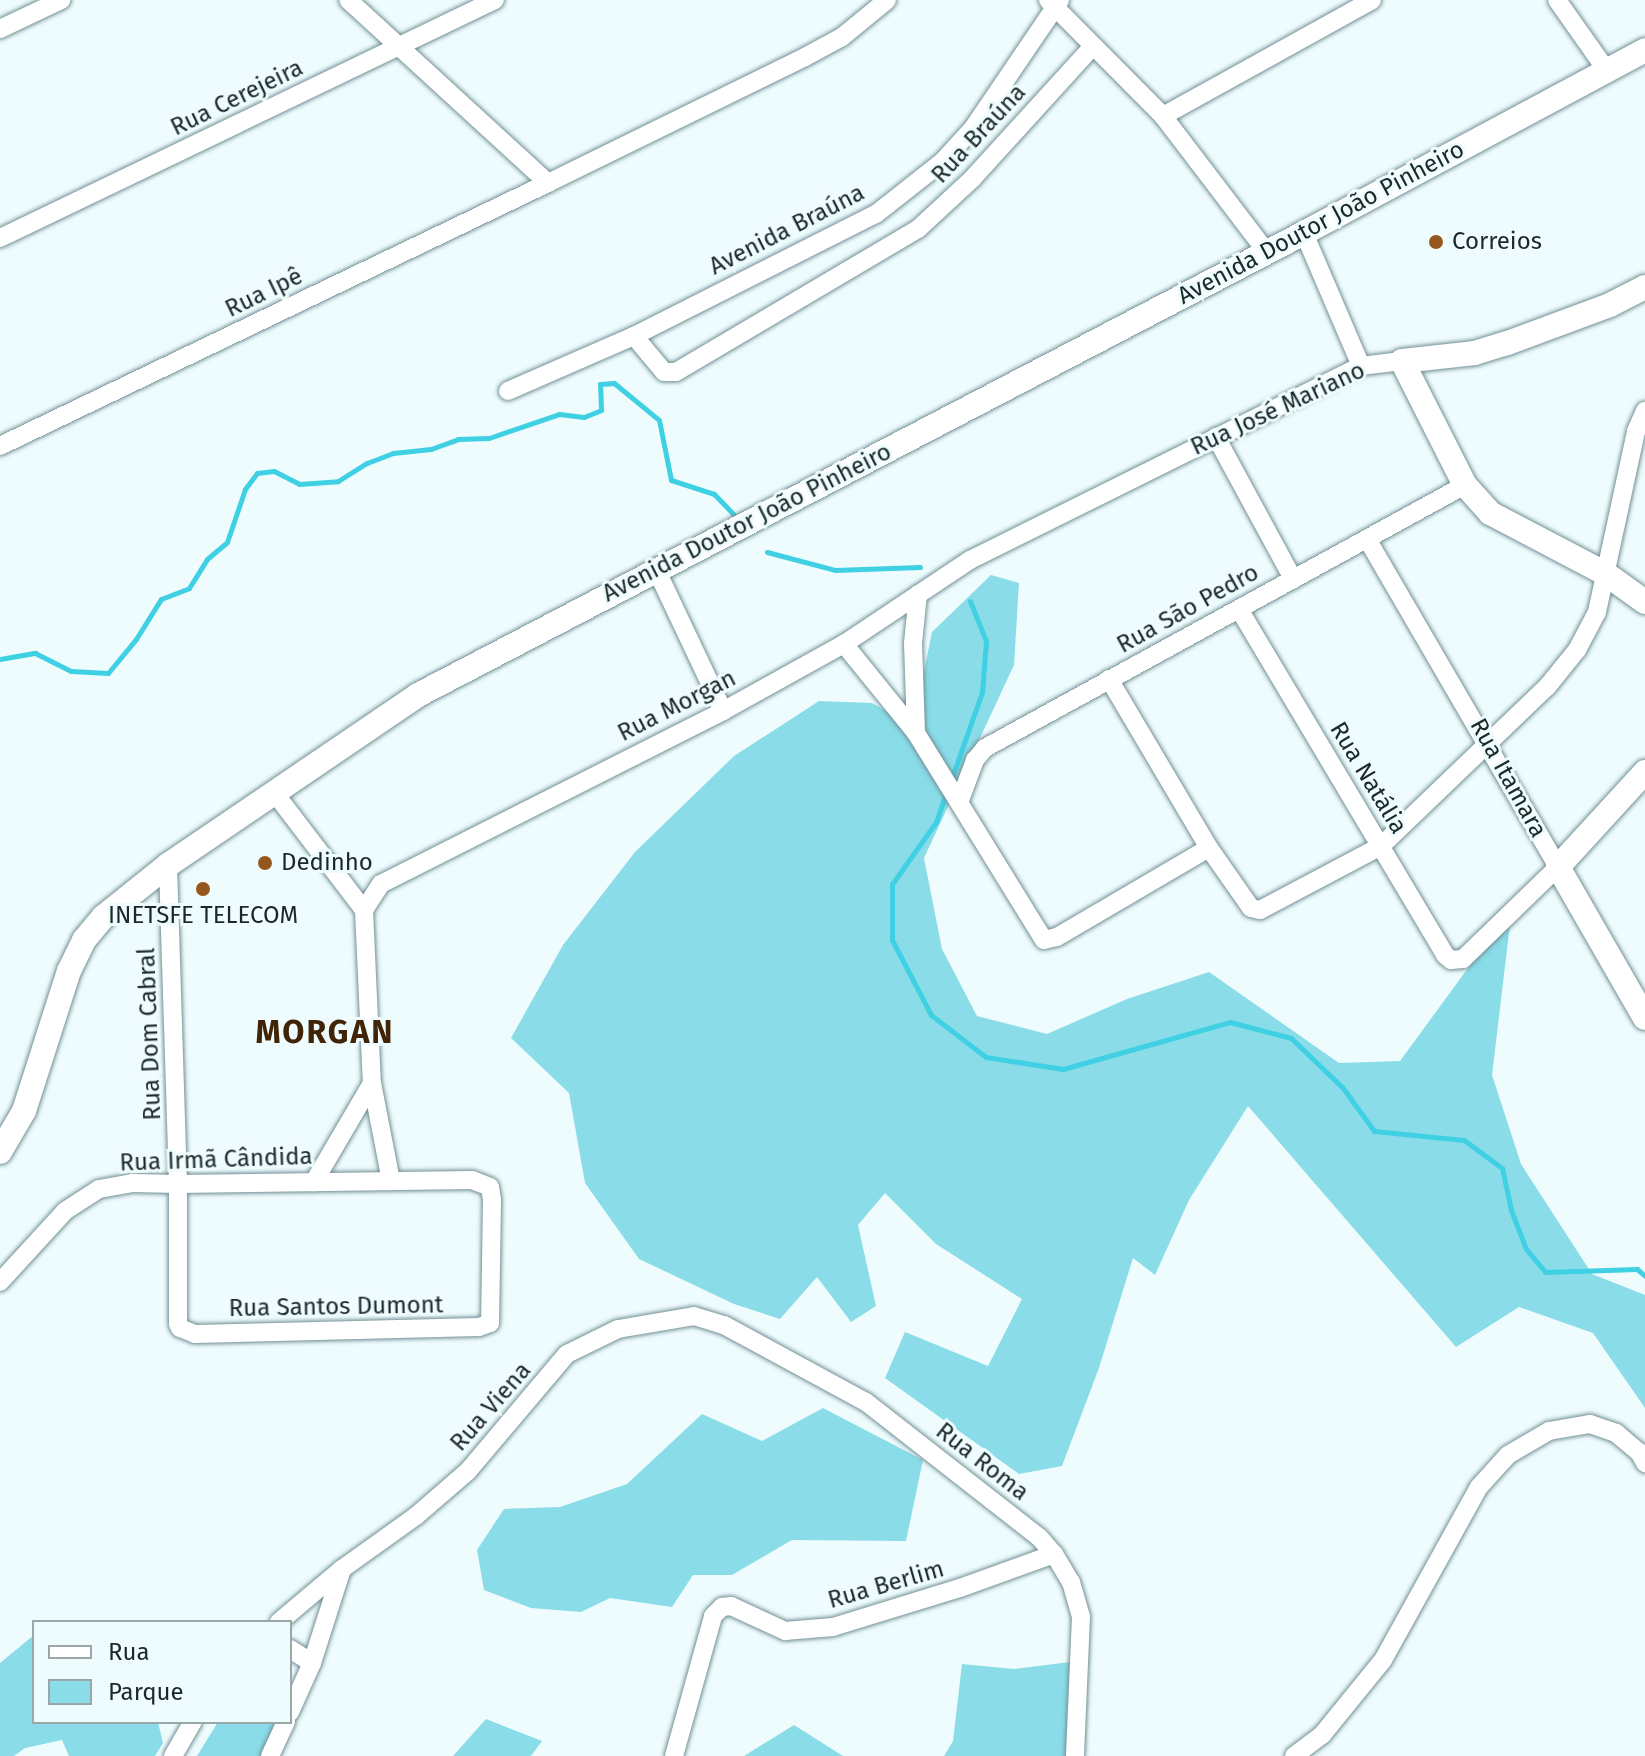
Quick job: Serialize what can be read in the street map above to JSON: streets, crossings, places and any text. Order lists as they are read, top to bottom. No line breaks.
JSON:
{"streets":{"main road":["Avenida Doutor João Pinheiro","Rua José Mariano","Rua Itamara"],"street":["Rua Cerejeira","Rua Braúna","Avenida Braúna","Rua Ipê","Rua São Pedro","Rua Morgan","Rua Natália","Rua Dom Cabral","Rua Irmã Cândida","Rua Santos Dumont","Rua Viena","Rua Roma","Rua Berlim"]},"crossings":[["Rua Braúna","Avenida Braúna"],["Avenida Doutor João Pinheiro","Rua Dom Cabral"],["Rua José Mariano","Rua Morgan"],["Rua São Pedro","Rua Natália"],["Rua São Pedro","Rua Itamara"],["Rua Natália","Rua Itamara"],["Rua Dom Cabral","Rua Irmã Cândida"],["Rua Dom Cabral","Rua Santos Dumont"],["Rua Irmã Cândida","Rua Santos Dumont"],["Rua Viena","Rua Roma"],["Rua Roma","Rua Berlim"]],"districts":["MORGAN"],"places":["Correios","Dedinho","INETSFE TELECOM"],"legend":["Rua","Parque"]}
